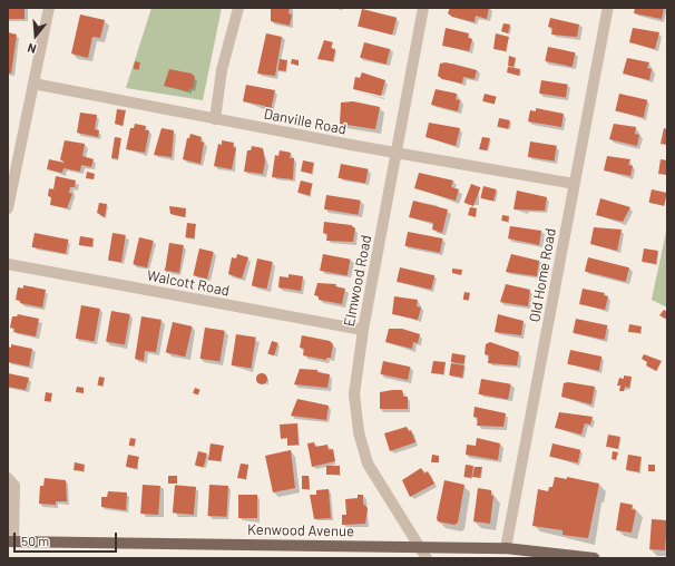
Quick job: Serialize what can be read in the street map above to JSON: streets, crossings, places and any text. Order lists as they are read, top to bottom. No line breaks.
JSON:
{"streets":{"main road":["Kenwood Avenue"],"street":["Danville Road","Old Home Road","Elmwood Road","Walcott Road"]},"crossings":[["Danville Road","Old Home Road"],["Danville Road","Elmwood Road"],["Old Home Road","Kenwood Avenue"],["Elmwood Road","Walcott Road"],["Elmwood Road","Kenwood Avenue"]],"scale_bar":"50 m","north":"bottom"}
